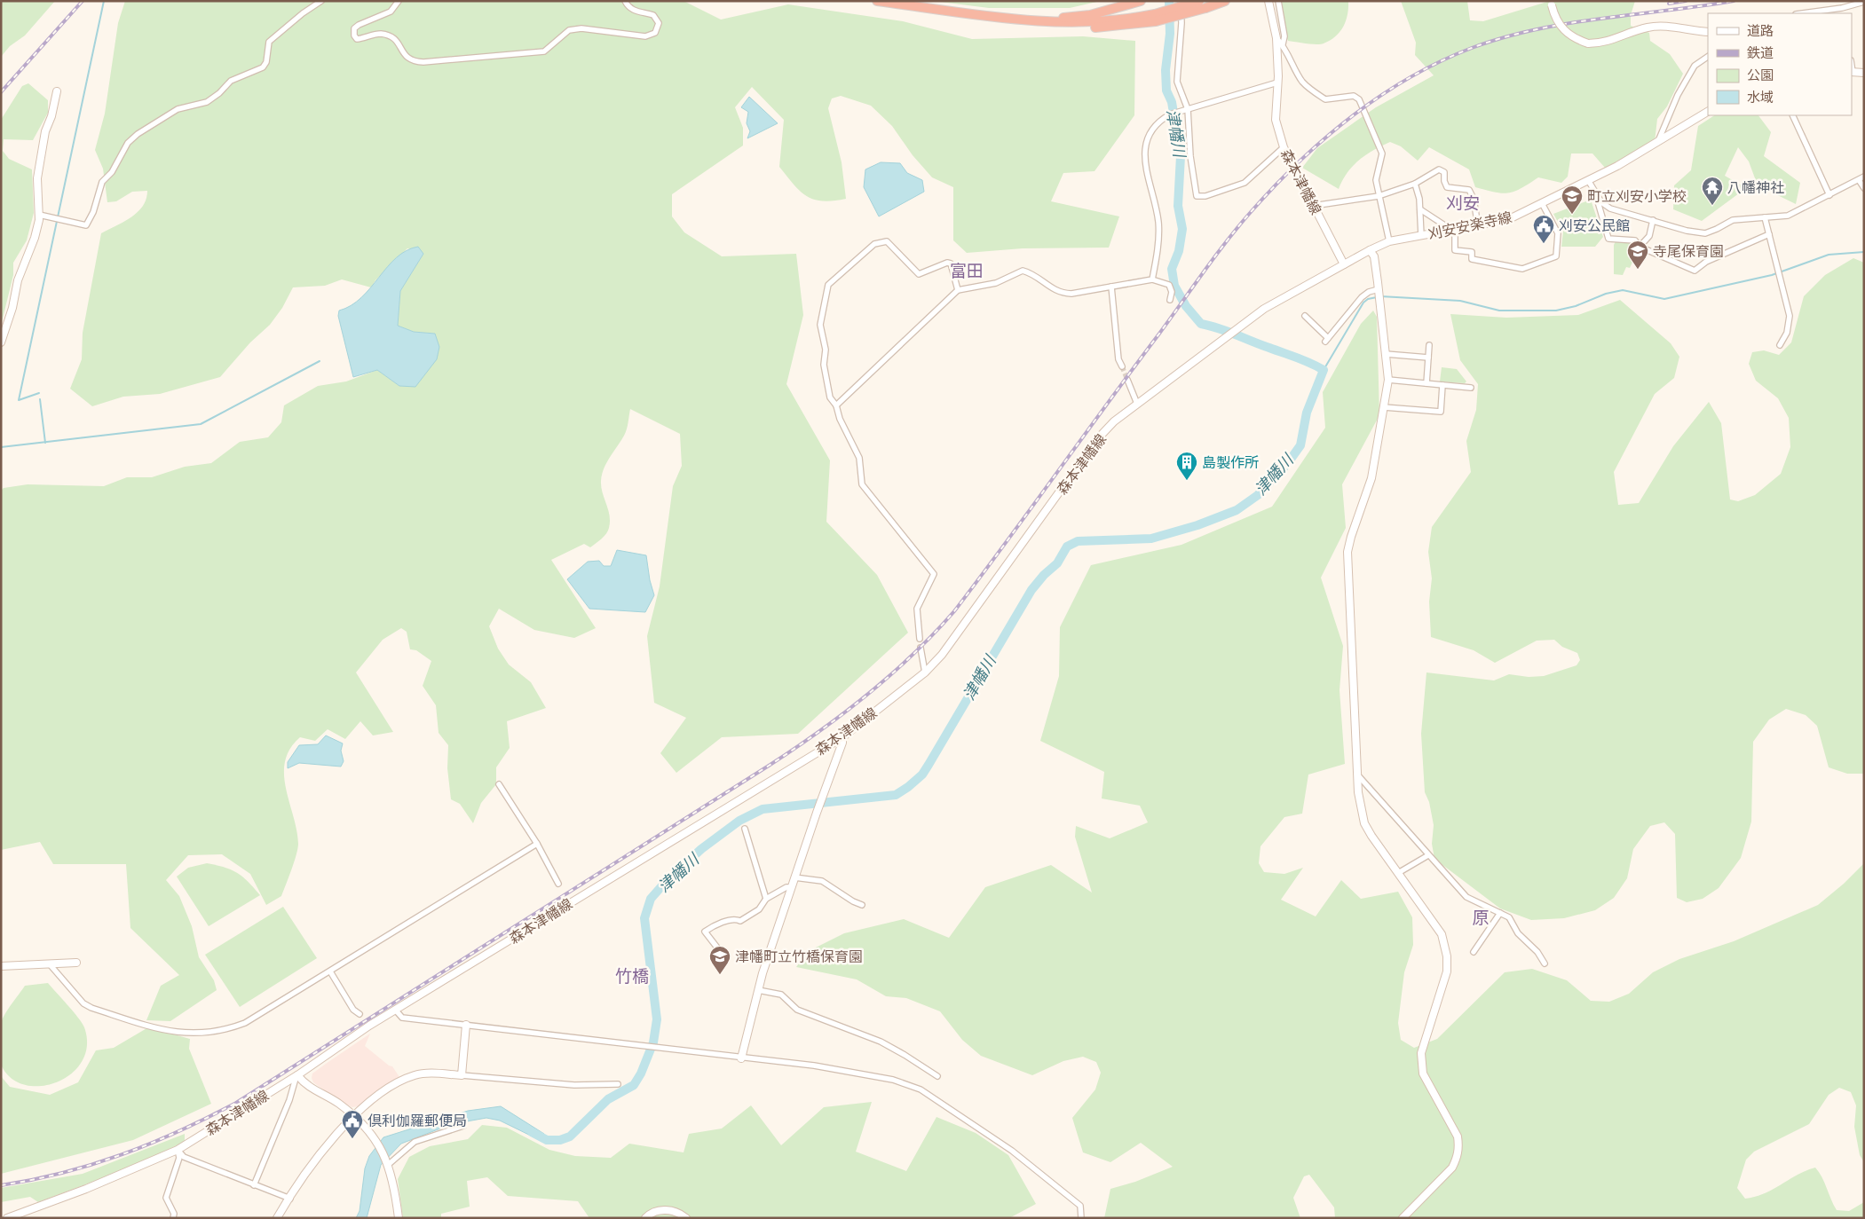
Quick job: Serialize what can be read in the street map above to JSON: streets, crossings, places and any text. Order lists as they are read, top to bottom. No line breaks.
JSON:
{"streets":{"street":["森本津幡線","刈安安楽寺線"]},"crossings":[["森本津幡線","刈安安楽寺線"]],"districts":["刈安","富田","原","竹橋"],"water":["津幡川"],"places":{"temple":["八幡神社"],"school or university":["町立刈安小学校","寺尾保育園","津幡町立竹橋保育園"],"public building":["刈安公民館","倶利伽羅郵便局"],"building":["島製作所"]},"legend":["道路","鉄道","公園","水域"]}
